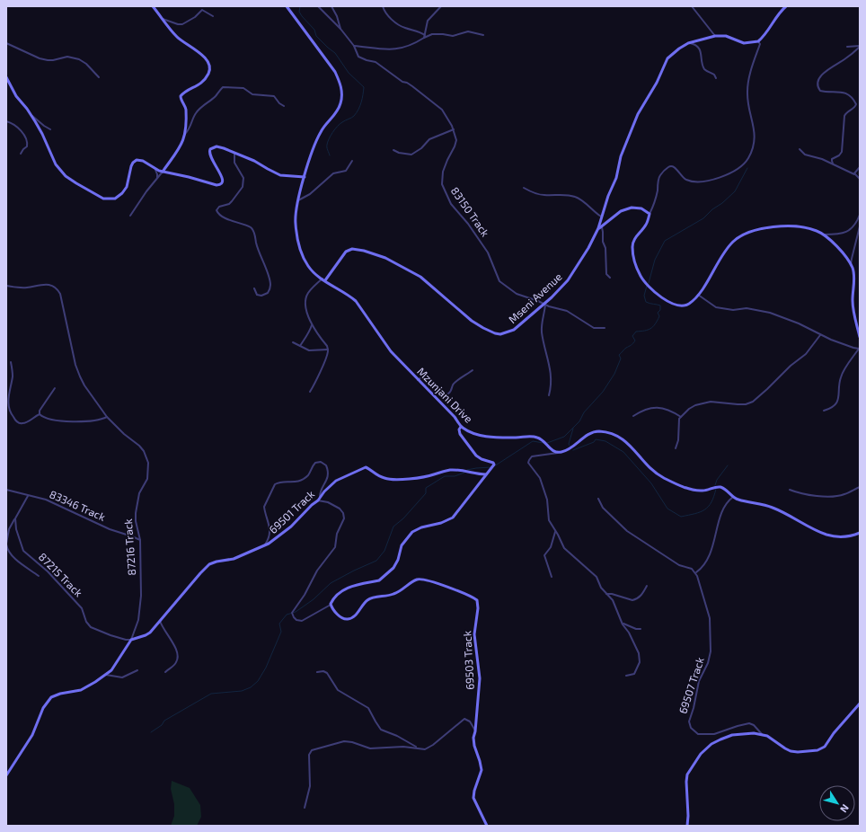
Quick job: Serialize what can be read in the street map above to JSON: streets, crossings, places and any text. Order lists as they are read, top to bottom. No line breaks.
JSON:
{"streets":{"street":["83150 Track","Mseni Avenue","Mzunjani Drive","83346 Track","69501 Track","87216 Track","87215 Track","69503 Track","69507 Track"]},"crossings":[["83150 Track","Mseni Avenue"],["Mseni Avenue","Mzunjani Drive"],["83346 Track","87216 Track"],["69501 Track","87216 Track"],["69501 Track","87215 Track"],["87216 Track","87215 Track"]],"north":"bottom right"}
